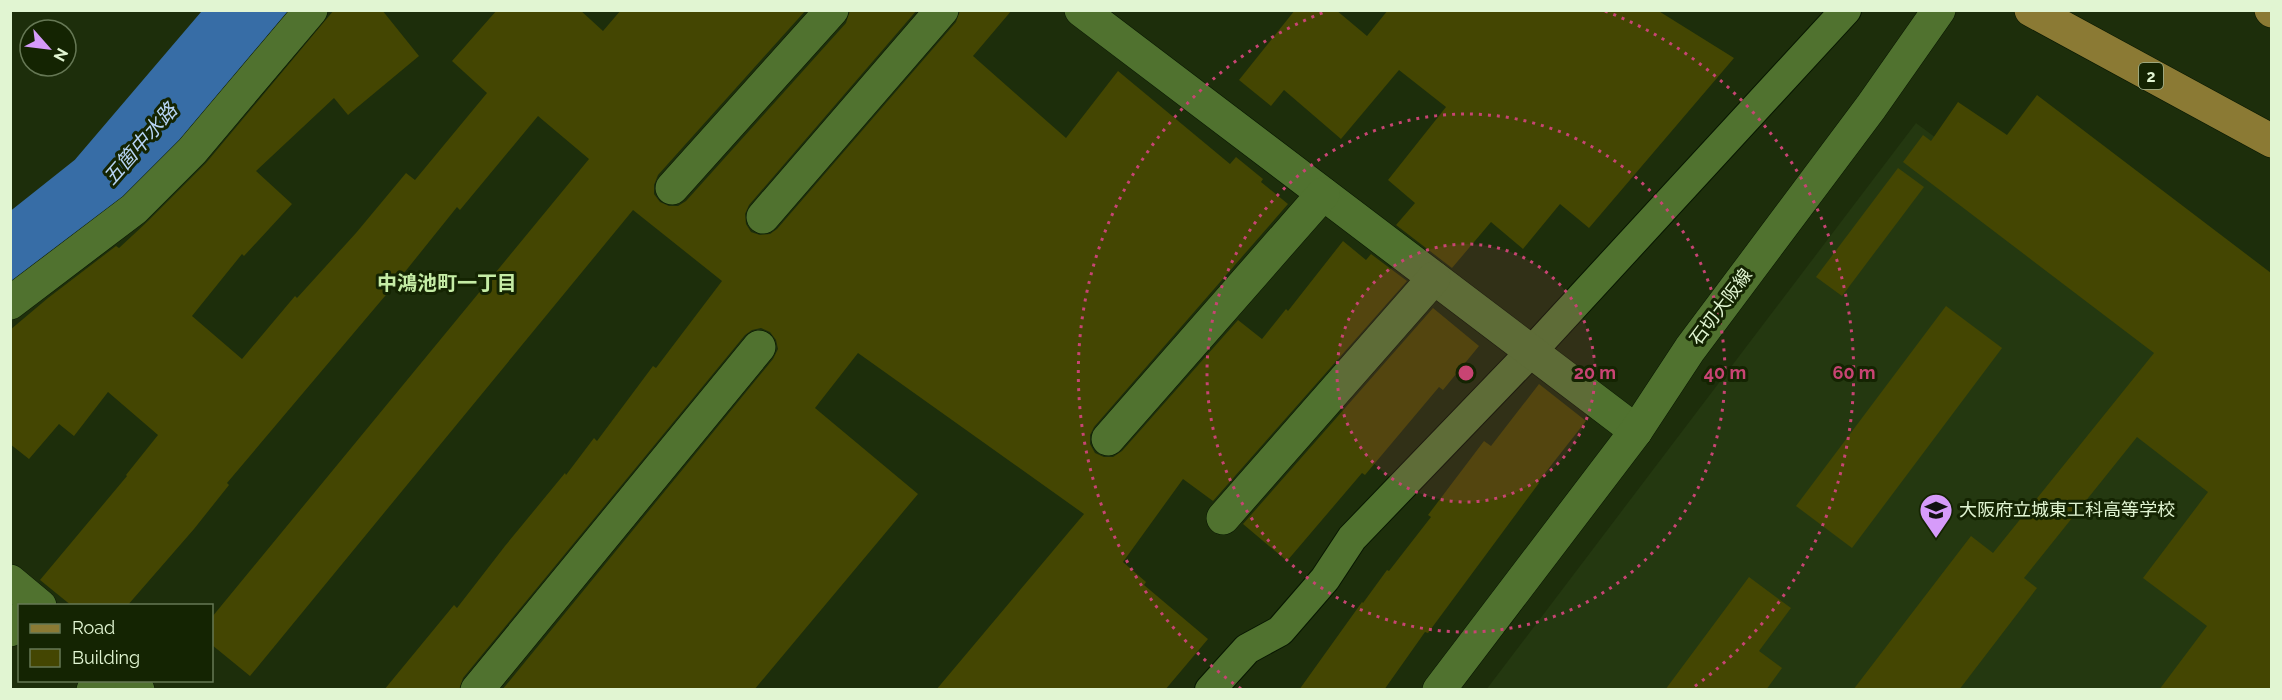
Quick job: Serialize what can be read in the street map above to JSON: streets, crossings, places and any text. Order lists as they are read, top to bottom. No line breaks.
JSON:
{"streets":{"main road":["2"],"street":["石切大阪線"]},"districts":["中鴻池町一丁目"],"water":["五箇中水路"],"places":{"school or university":["大阪府立城東工科高等学校"]},"legend":["Road","Building"],"north":"bottom right","rings":["20 m","40 m","60 m"]}
